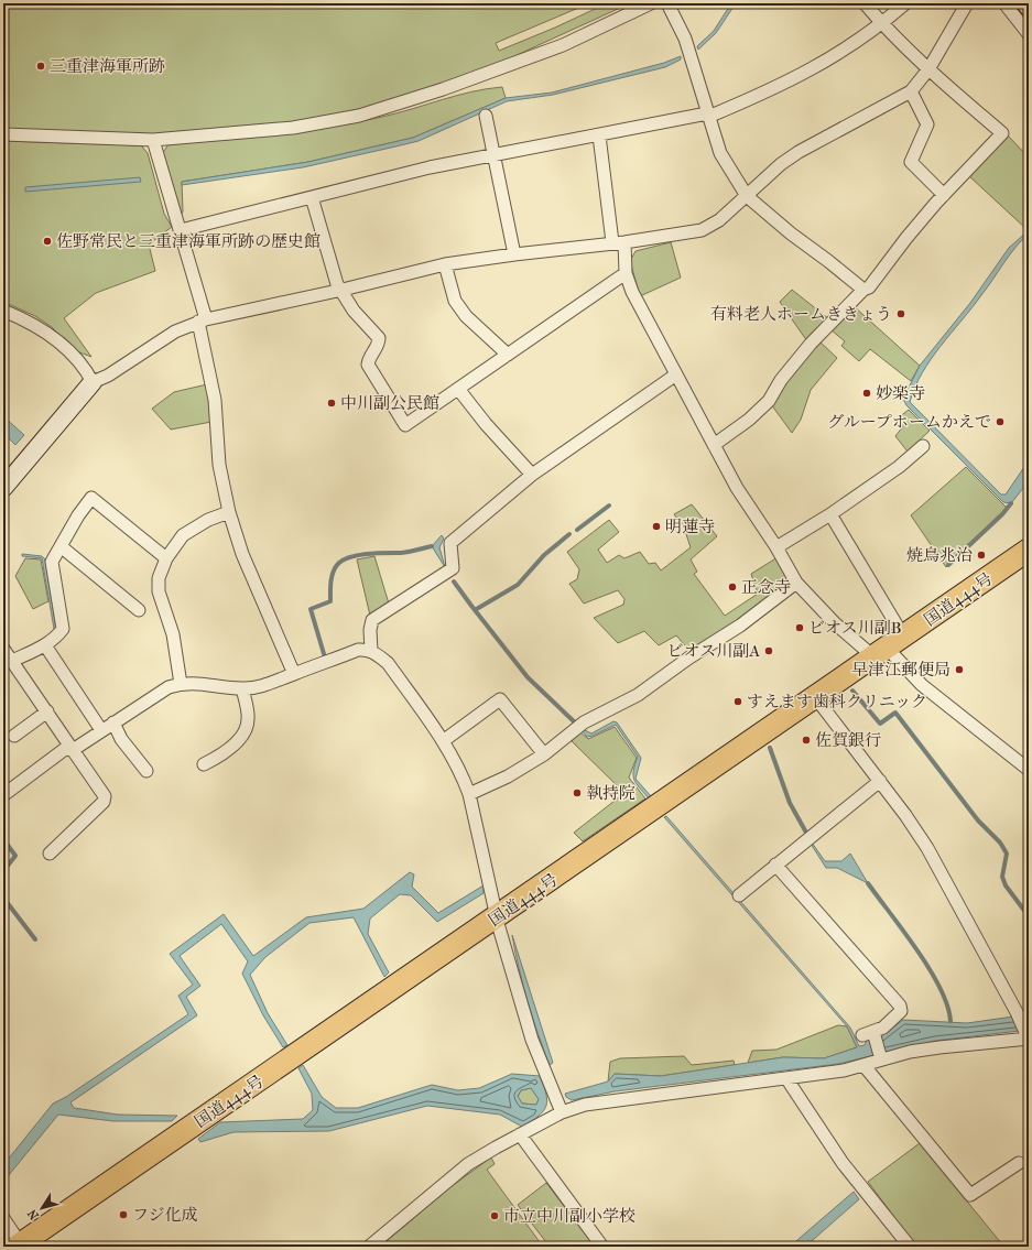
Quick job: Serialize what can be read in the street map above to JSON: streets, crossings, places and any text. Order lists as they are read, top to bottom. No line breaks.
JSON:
{"streets":{"highway":["国道444号"]},"places":["三重津海軍所跡","佐野常民と三重津海軍所跡の歴史館","有料老人ホームききょう","妙楽寺","中川副公民館","グループホームかえで","明蓮寺","焼鳥兆治","正念寺","ビオス川副B","ビオス川副A","早津江郵便局","すえます歯科クリニック","佐賀銀行","執持院","フジ化成","市立中川副小学校"],"north":"bottom left"}
